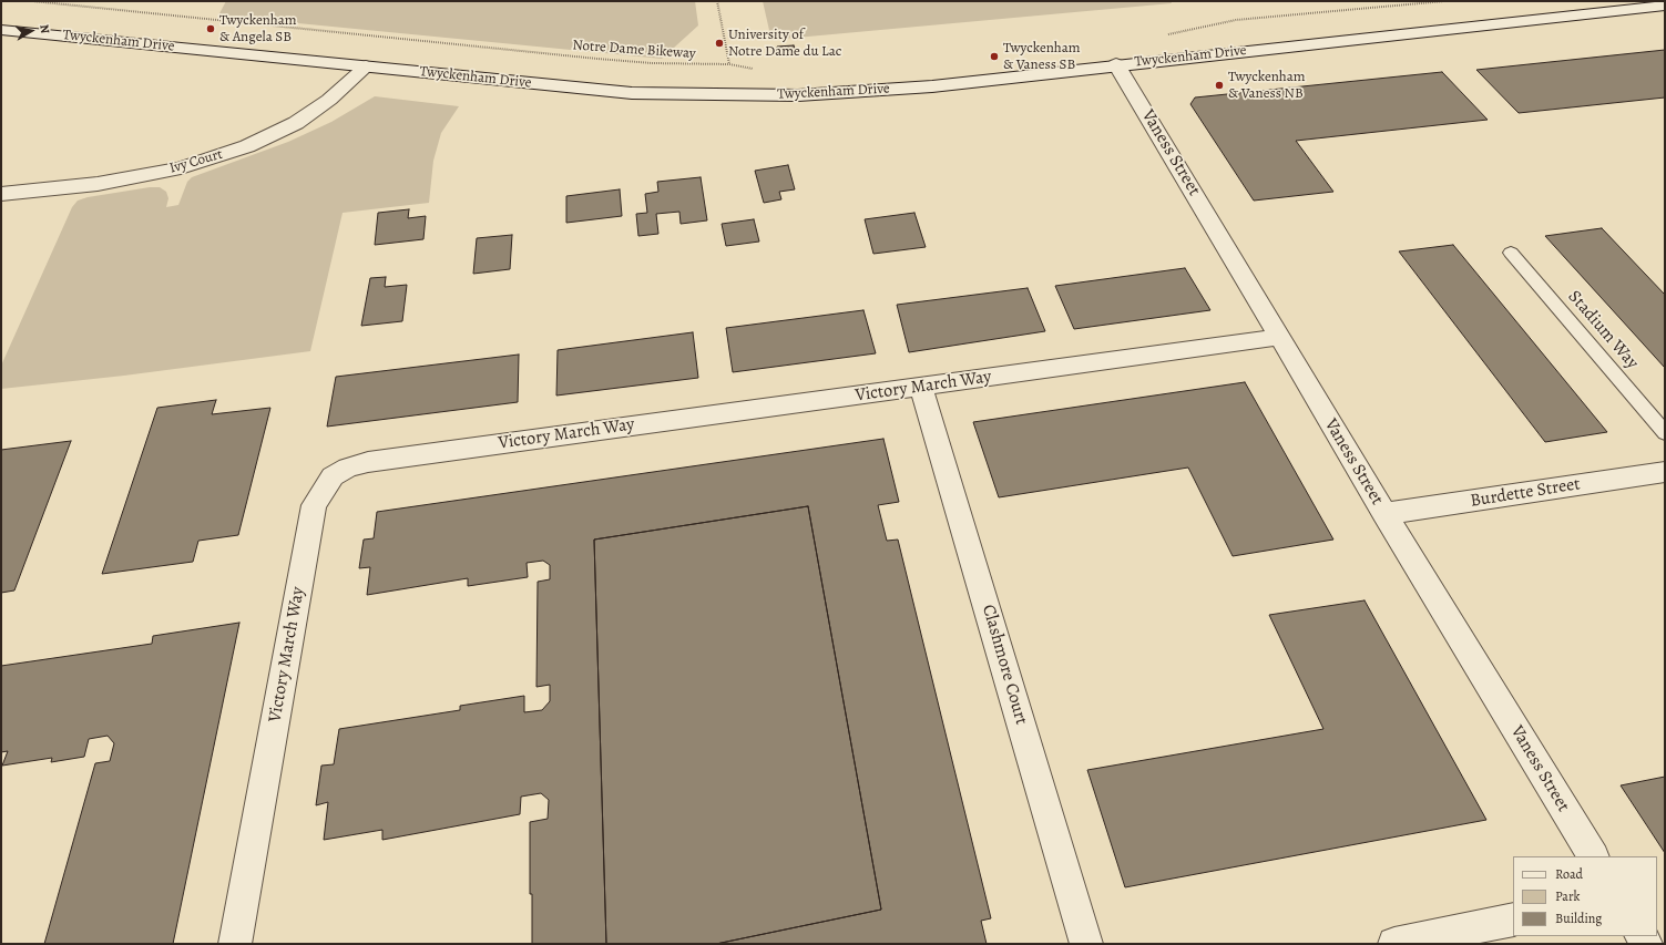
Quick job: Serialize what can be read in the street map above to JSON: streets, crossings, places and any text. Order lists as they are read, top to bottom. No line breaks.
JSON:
{"streets":{"street":["Twyckenham Drive","Vaness Street","Ivy Court","Victory March Way","Burdette Street","Clashmore Court"],"lane":["Stadium Way"],"path":["Notre Dame Bikeway"]},"crossings":[["Twyckenham Drive","Vaness Street"],["Twyckenham Drive","Ivy Court"],["Vaness Street","Victory March Way"],["Vaness Street","Burdette Street"],["Victory March Way","Clashmore Court"]],"places":["Twyckenham & Angela SB","University of Notre Dame du Lac","Twyckenham & Vaness SB","Twyckenham & Vaness NB"],"legend":["Road","Park","Building"],"north":"right"}
